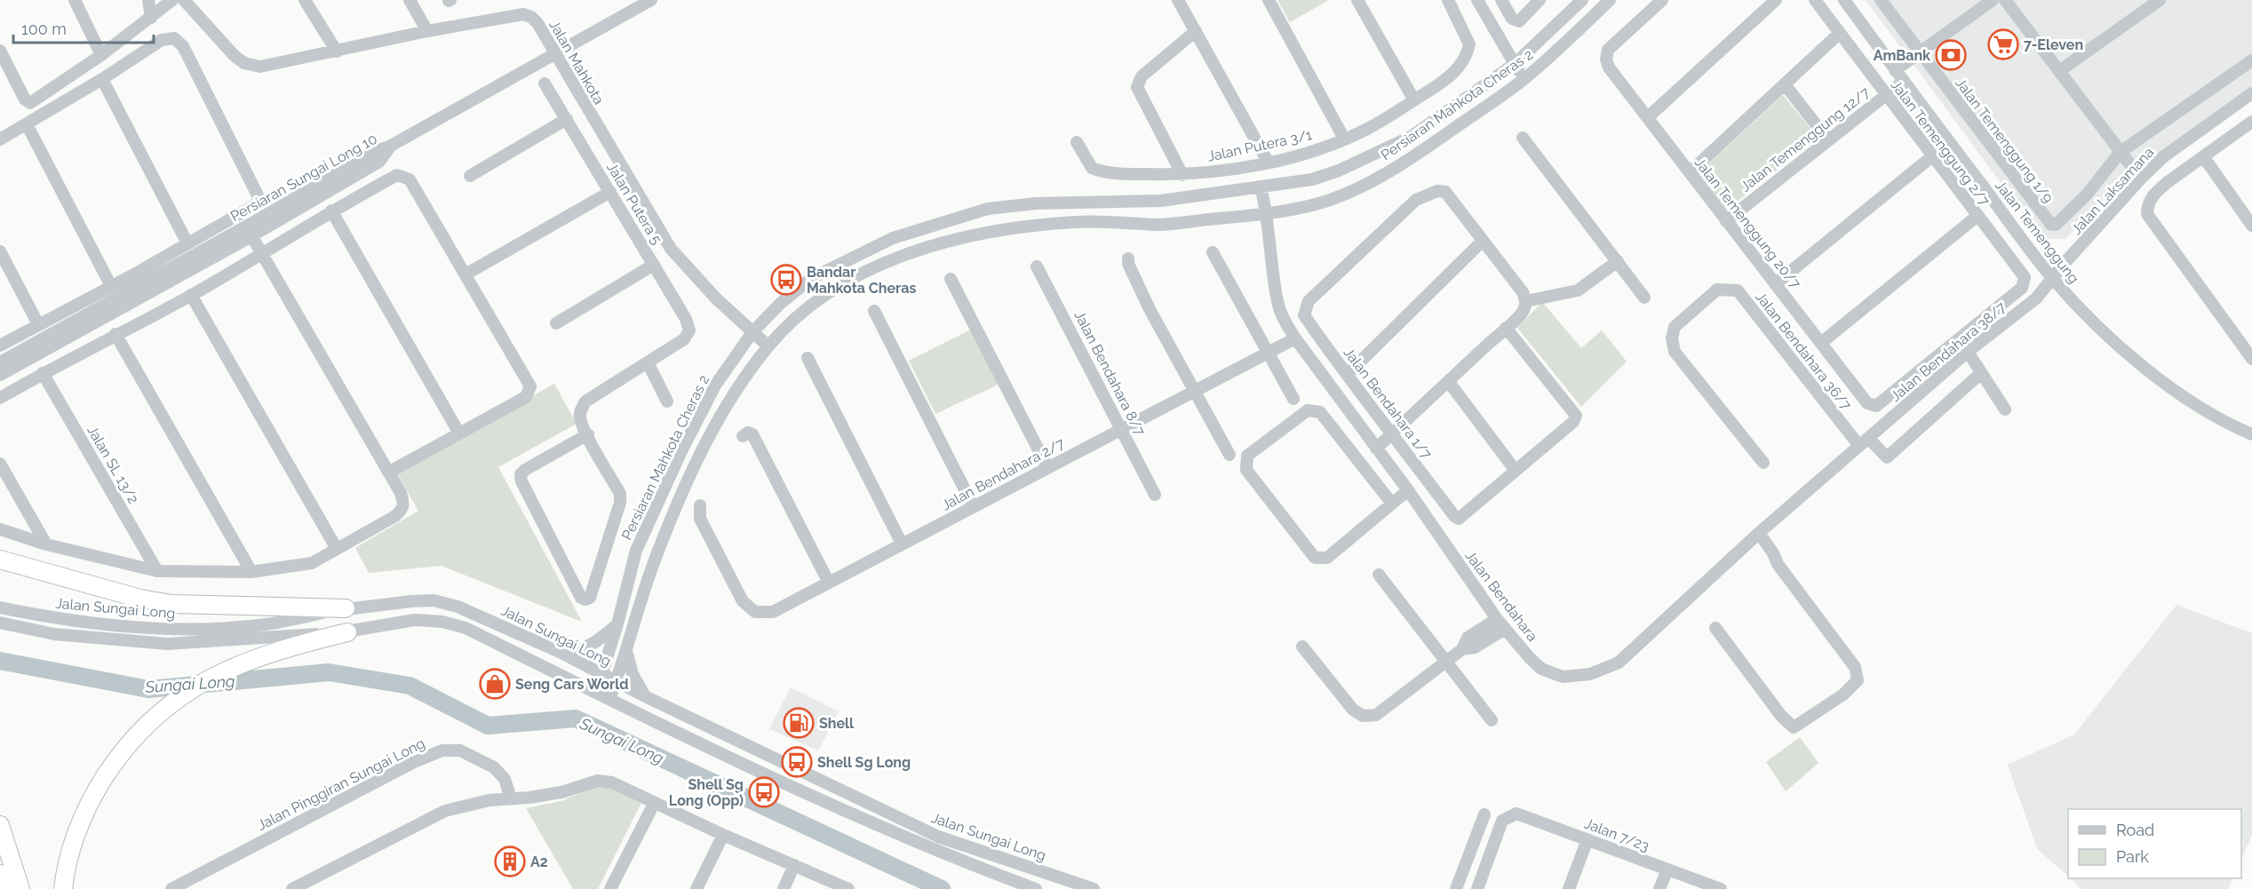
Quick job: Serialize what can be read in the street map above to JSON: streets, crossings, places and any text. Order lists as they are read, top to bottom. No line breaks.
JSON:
{"streets":{"street":["Jalan Mahkota","Persiaran Mahkota Cheras 2","Jalan Temenggung 12/7","Jalan Temenggung 1/9","Jalan Temenggung 2/7","Jalan Putera 3/1","Persiaran Sungai Long 10","Jalan Laksamana","Jalan Putera 5","Jalan Temenggung 20/7","Jalan Temenggung","Jalan Bendahara 36/7","Jalan Bendahara 38/7","Jalan Bendahara 8/7","Jalan Bendahara 1/7","Jalan SL 13/2","Jalan Bendahara 2/7","Jalan Bendahara","Jalan Sungai Long","Jalan Pinggiran Sungai Long","Jalan 7/23"]},"crossings":[["Jalan Mahkota","Persiaran Mahkota Cheras 2"],["Jalan Mahkota","Persiaran Sungai Long 10"],["Persiaran Mahkota Cheras 2","Jalan Bendahara"],["Persiaran Mahkota Cheras 2","Jalan Sungai Long"],["Jalan Temenggung 12/7","Jalan Temenggung 2/7"],["Jalan Temenggung 12/7","Jalan Temenggung 20/7"],["Jalan Temenggung 12/7","Jalan Temenggung"],["Jalan Temenggung 2/7","Jalan Temenggung 20/7"],["Jalan Laksamana","Jalan Temenggung"],["Jalan Laksamana","Jalan Bendahara 38/7"],["Jalan Temenggung","Jalan Bendahara 38/7"],["Jalan Bendahara 36/7","Jalan Bendahara 38/7"],["Jalan Bendahara 36/7","Jalan Bendahara"],["Jalan Bendahara 38/7","Jalan Bendahara"],["Jalan Bendahara 8/7","Jalan Bendahara 2/7"],["Jalan Bendahara 2/7","Jalan Bendahara"]],"water":["Sungai Long"],"places":{"supermarket":["7-Eleven"],"bank":["AmBank"],"bus stop":["Bandar Mahkota Cheras","Shell Sg Long","Shell Sg Long (Opp)"],"shop":["Seng Cars World"],"fuel station":["Shell"],"building":["A2"]},"legend":["Road","Park"],"scale_bar":"100 m"}
